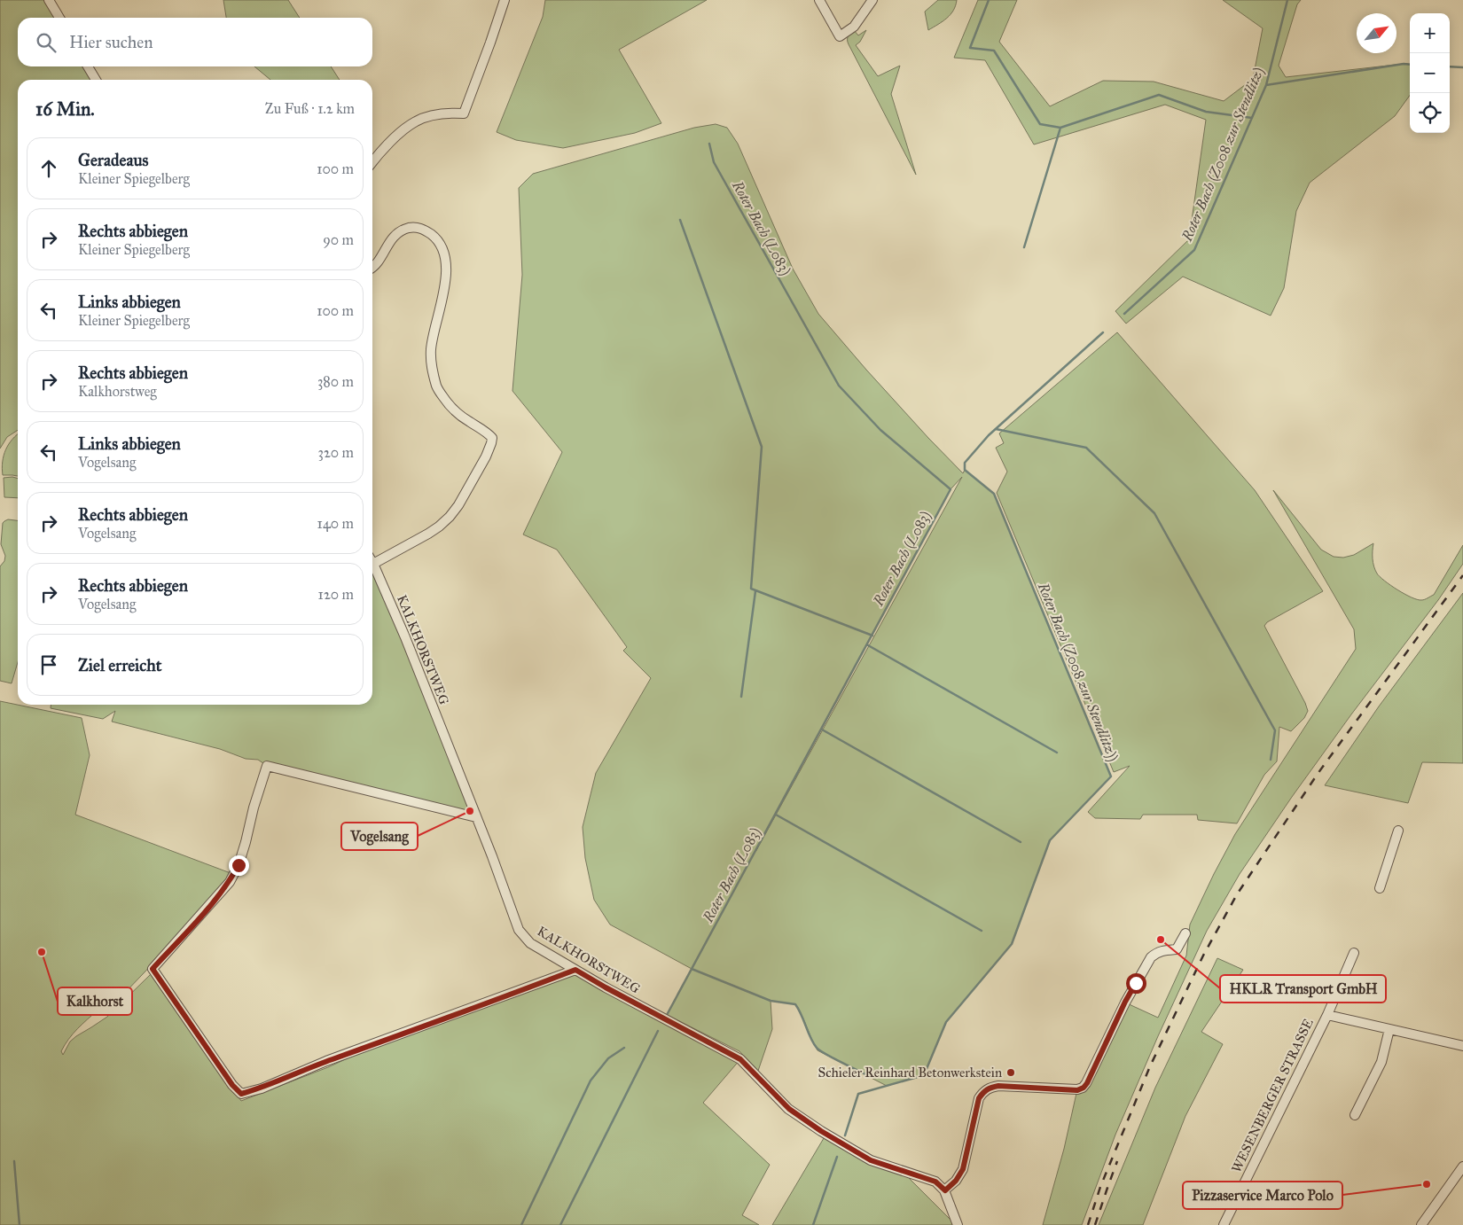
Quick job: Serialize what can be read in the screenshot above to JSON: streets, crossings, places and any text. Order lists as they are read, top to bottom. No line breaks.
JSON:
{"streets":{"street":["KALKHORSTWEG","WESENBERGER STRASSE"]},"water":["Roter Bach (Z008 zur Stendlitz)","Roter Bach (L083)","Roter Bach (Z008 zur Stendlitz))"],"places":["Vogelsang","HKLR Transport GmbH","Kalkhorst","Schieler Reinhard Betonwerkstein","Pizzaservice Marco Polo"],"north":"top right","page":{"map_buttons":["+","−"],"search":"Hier suchen","heading":["16 Min.","Zu Fuß · 1.2 km"],"list":[["Geradeaus","Kleiner Spiegelberg","100 m"],["Rechts abbiegen","Kleiner Spiegelberg","90 m"],["Links abbiegen","Kleiner Spiegelberg","100 m"],["Rechts abbiegen","Kalkhorstweg","380 m"],["Links abbiegen","Vogelsang","320 m"],["Rechts abbiegen","Vogelsang","140 m"],["Rechts abbiegen","Vogelsang","120 m"],"Ziel erreicht"]}}
